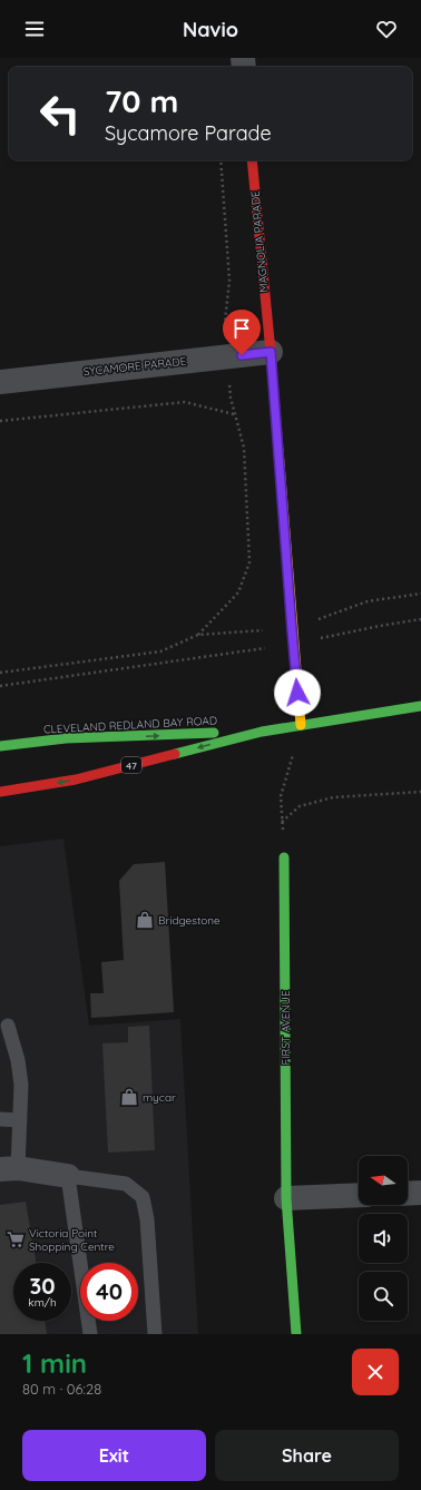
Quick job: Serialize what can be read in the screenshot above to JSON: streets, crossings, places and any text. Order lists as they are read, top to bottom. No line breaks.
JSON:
{"streets":{"main road":["MAGNOLIA PARADE","CLEVELAND REDLAND BAY ROAD","47","FIRST AVENUE"],"street":["SYCAMORE PARADE"]},"crossings":[["MAGNOLIA PARADE","SYCAMORE PARADE"],["MAGNOLIA PARADE","CLEVELAND REDLAND BAY ROAD"]],"places":{"shop":["Bridgestone","mycar"],"supermarket":["Victoria Point Shopping Centre"]},"north":"left","page":{"header":"Navio","turn":["70 m","Sycamore Parade"],"speed":"30 km/h","limit":"40","heading":["1 min","80 m · 06:28"],"buttons":["Exit","Share"]}}
